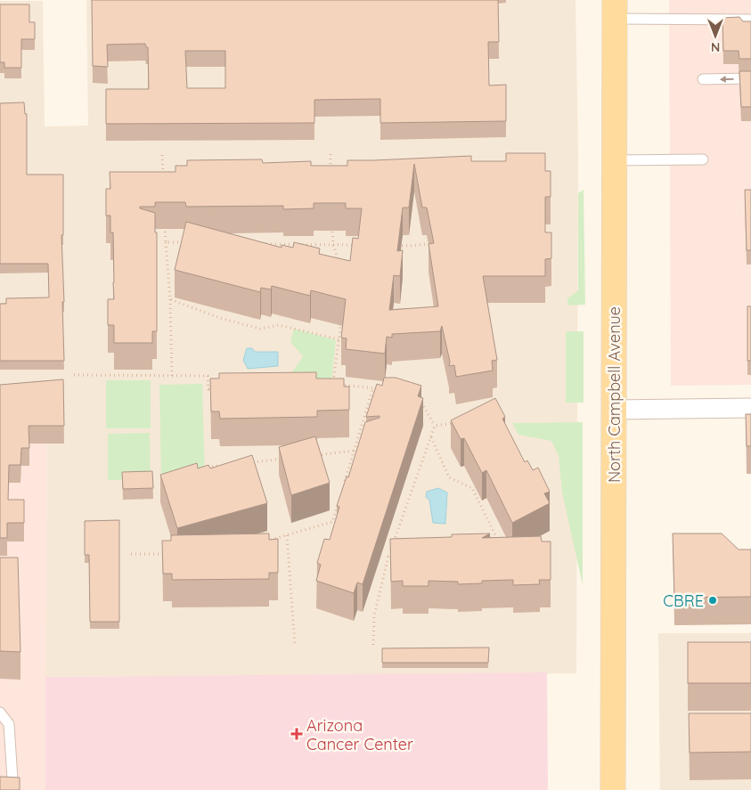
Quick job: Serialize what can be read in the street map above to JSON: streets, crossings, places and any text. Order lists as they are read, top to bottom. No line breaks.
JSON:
{"streets":{"main road":["North Campbell Avenue"]},"places":{"other":["CBRE"],"health":["Arizona Cancer Center"]},"north":"bottom"}
